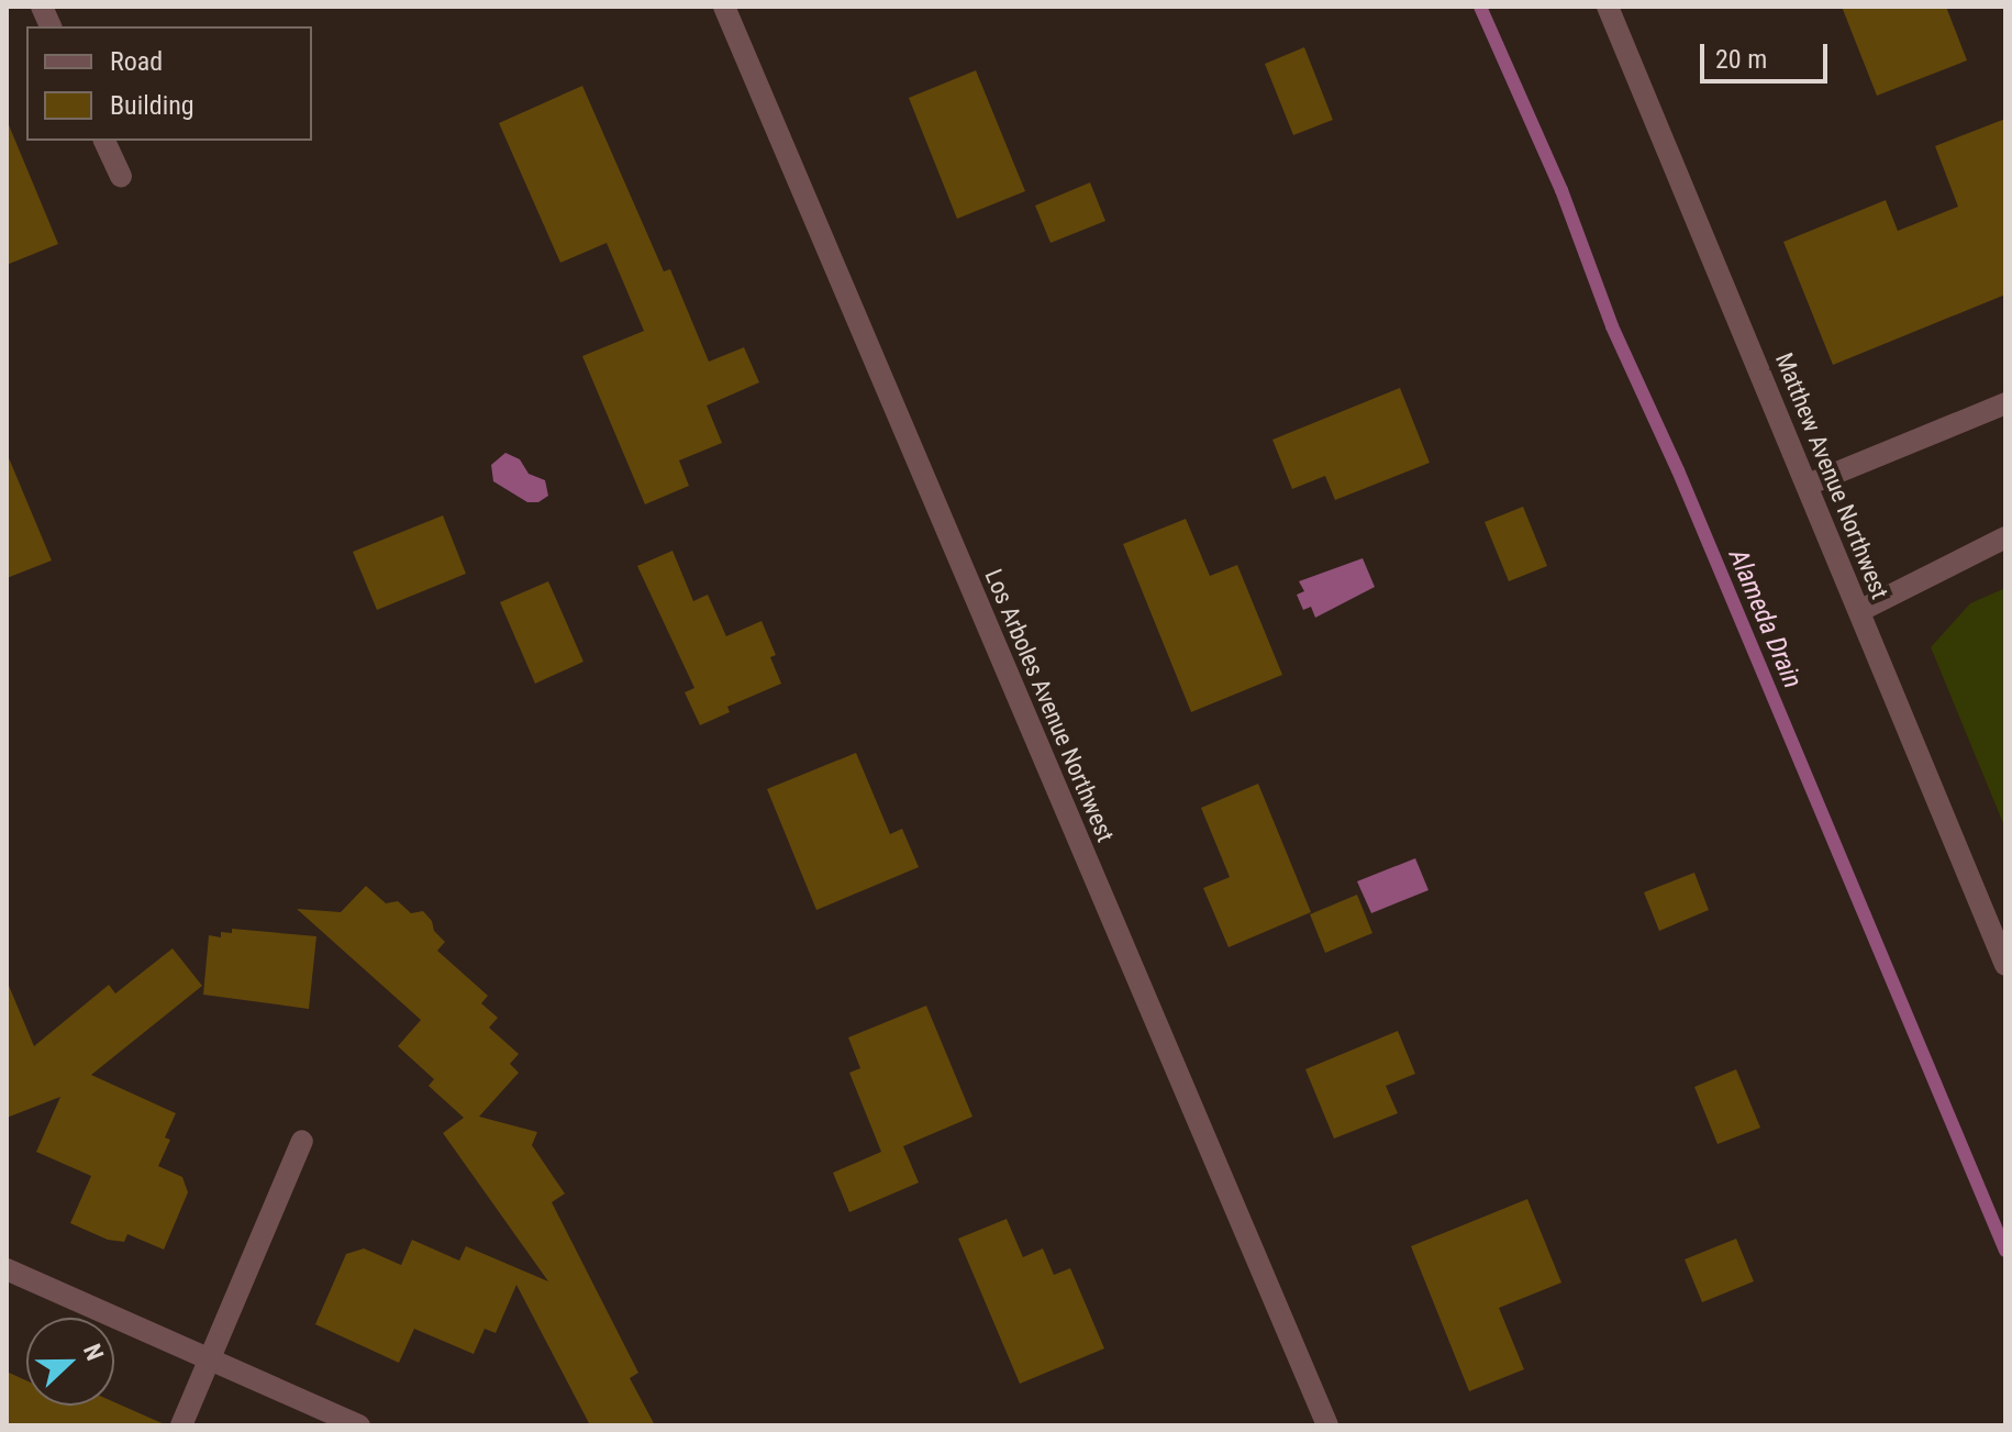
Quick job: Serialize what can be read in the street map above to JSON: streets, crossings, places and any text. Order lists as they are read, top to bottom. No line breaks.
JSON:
{"streets":{"street":["Matthew Avenue Northwest","Los Arboles Avenue Northwest"]},"water":["Alameda Drain"],"legend":["Road","Building"],"scale_bar":"20 m","north":"right"}
